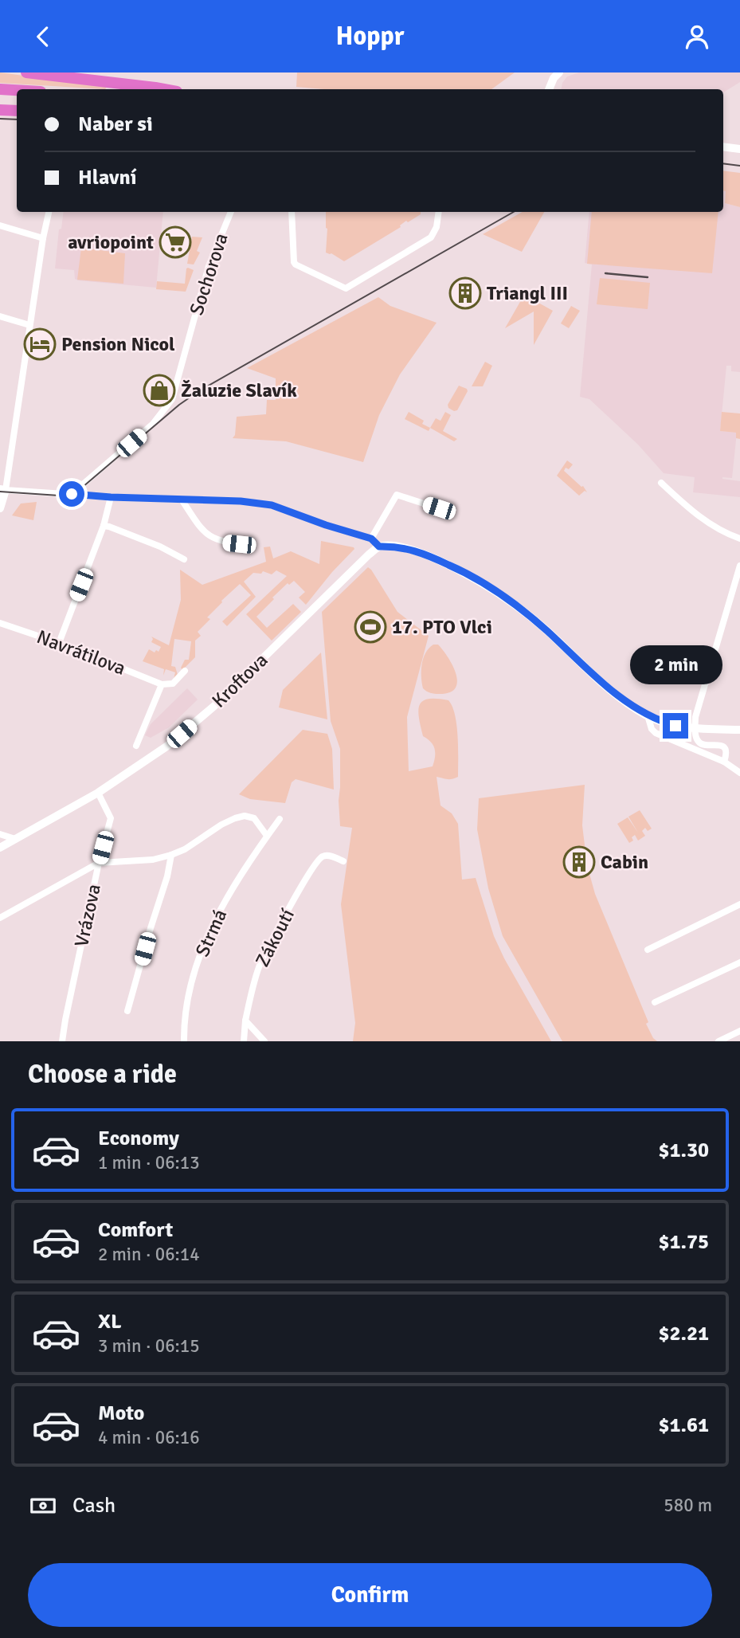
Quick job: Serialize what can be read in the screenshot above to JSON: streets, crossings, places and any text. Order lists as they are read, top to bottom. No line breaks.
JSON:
{"streets":{"street":["Sochorova","Navrátilova","Kroftova","Vrázova","Strmá","Zákoutí"]},"crossings":[["Kroftova","Vrázova"]],"places":{"supermarket":["avriopoint"],"building":["Triangl III","Cabin"],"hotel":["Pension Nicol"],"shop":["Žaluzie Slavík"],"sports":["17. PTO Vlci"]},"page":{"header":"Hoppr","banner":["Naber si","Hlavní"],"bubble":"2 min","heading":"Choose a ride","list":[{"name":"Economy","note":"1 min · 06:13","value":"$1.30"},{"name":"Comfort","note":"2 min · 06:14","value":"$1.75"},{"name":"XL","note":"3 min · 06:15","value":"$2.21"},{"name":"Moto","note":"4 min · 06:16","value":"$1.61"}],"pay":["Cash","580 m"],"buttons":"Confirm"}}
